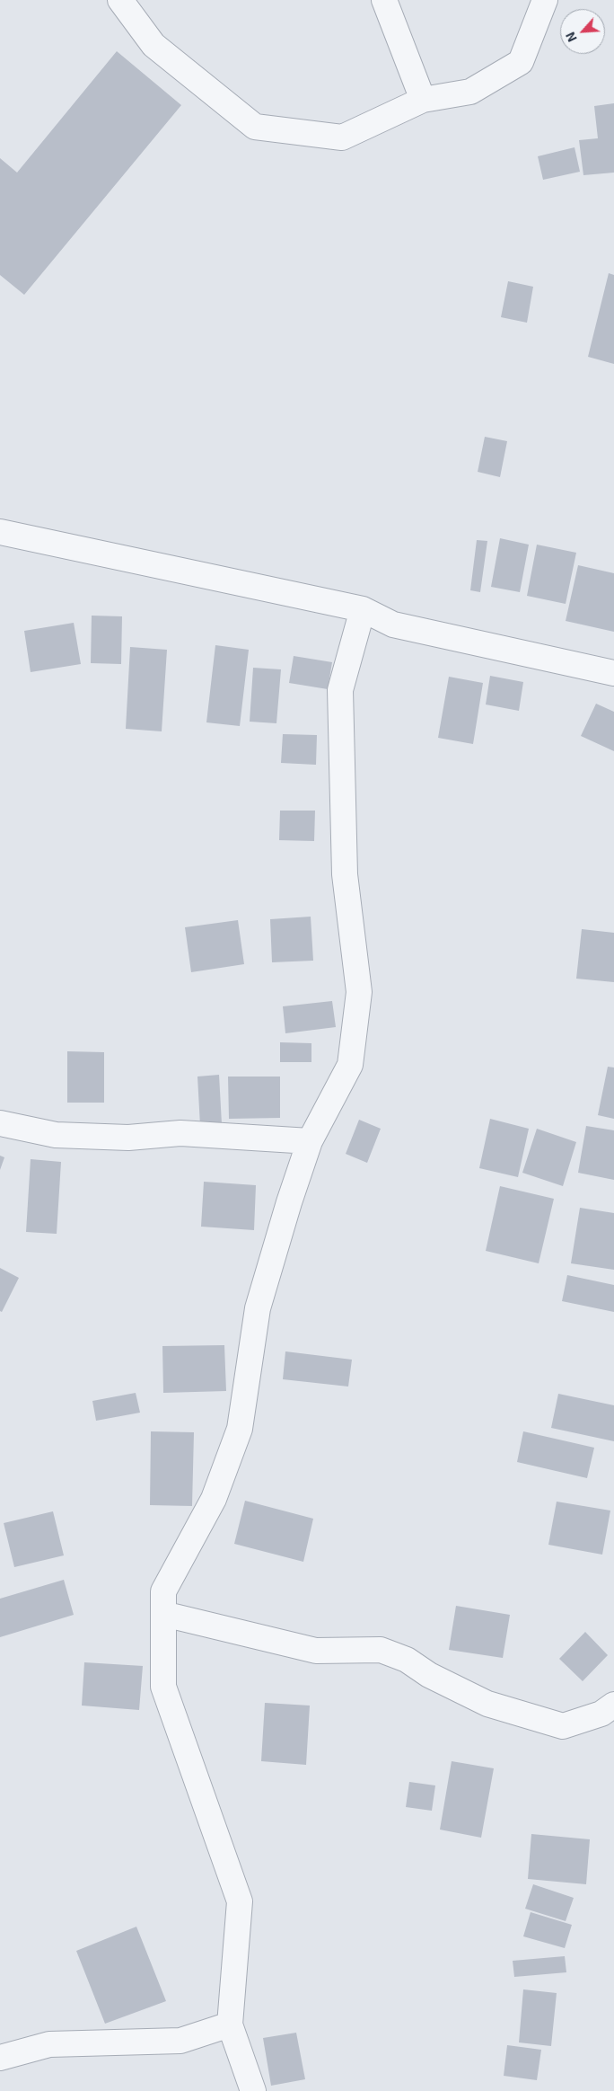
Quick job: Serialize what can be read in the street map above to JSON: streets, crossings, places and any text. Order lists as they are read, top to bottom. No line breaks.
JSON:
{"north":"bottom left"}
